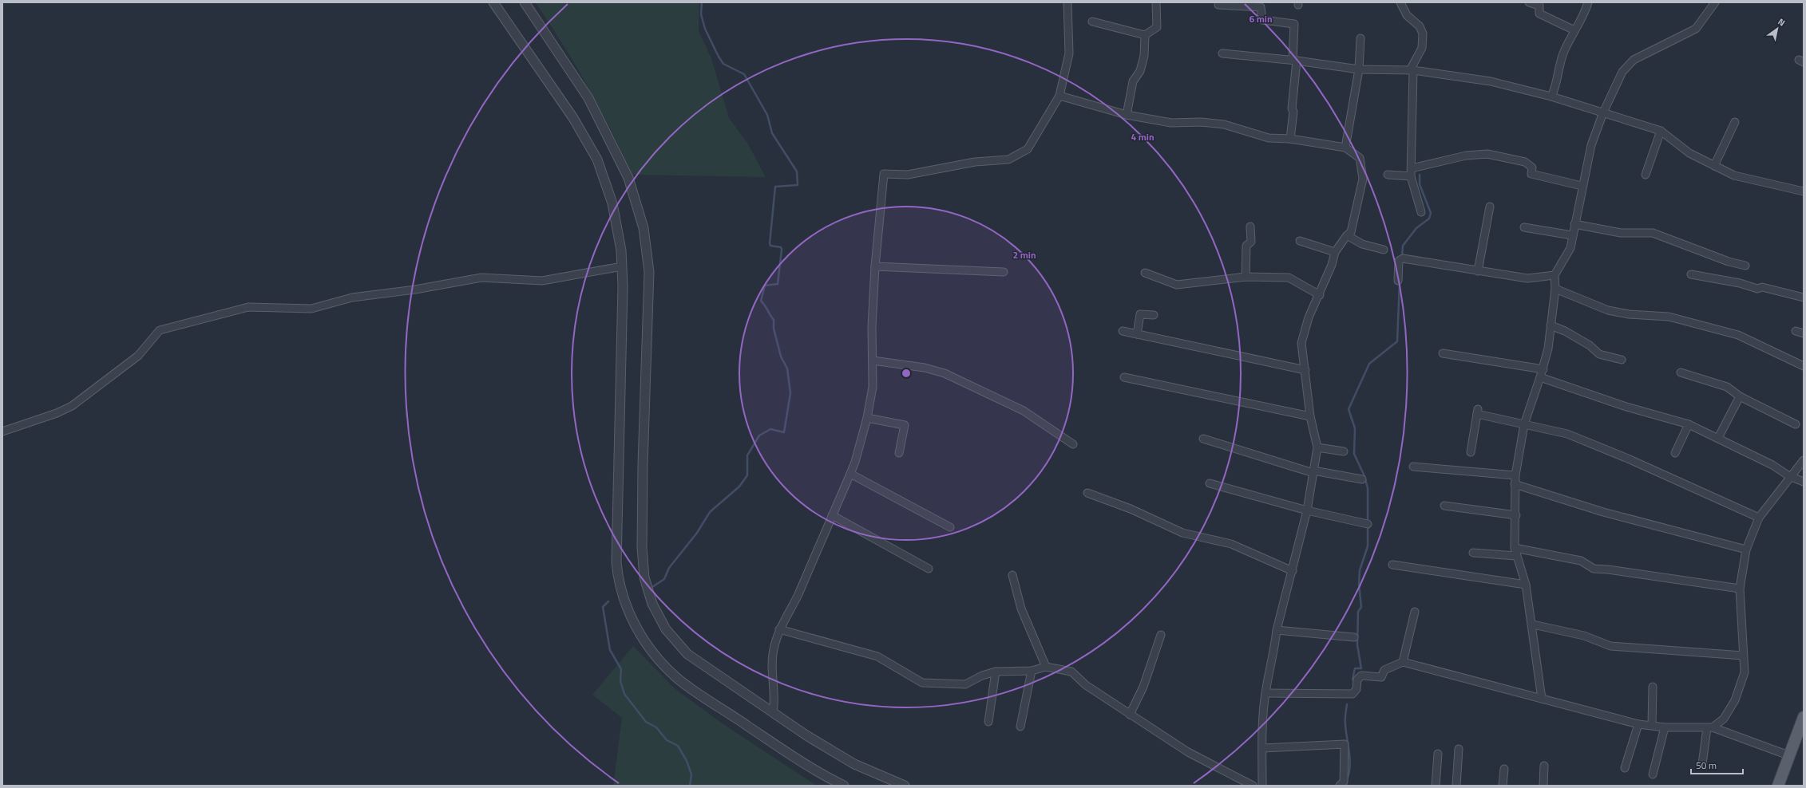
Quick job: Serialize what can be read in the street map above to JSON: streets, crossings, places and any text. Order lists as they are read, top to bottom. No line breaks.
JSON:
{"scale_bar":"50 m","north":"top right","rings":["6 min","4 min","2 min"]}
